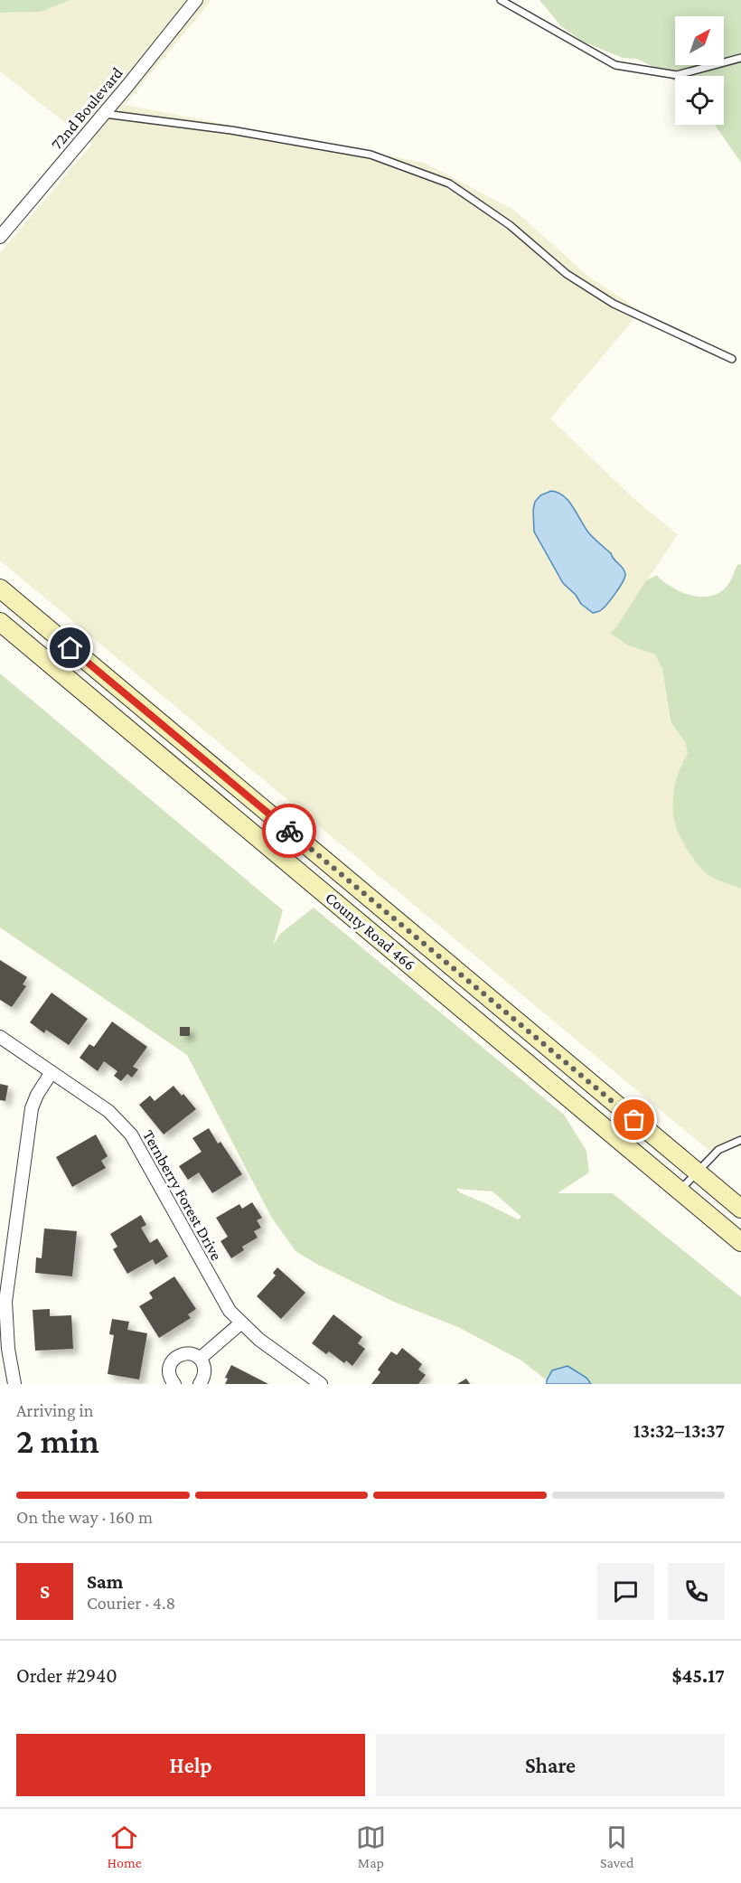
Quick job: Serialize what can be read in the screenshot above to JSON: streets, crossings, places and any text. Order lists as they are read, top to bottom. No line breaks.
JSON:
{"streets":{"main road":["County Road 466"],"street":["72nd Boulevard","Ternberry Forest Drive"]},"north":"top right","page":{"heading":["2 min","Arriving in","13:32–13:37"],"panel":["Sam","Courier · 4.8","Order #2940","$45.17"],"bar":"On the way · 160 m","round":"S","buttons":["Help","Share"],"tabs":["Home","Map","Saved"]}}
